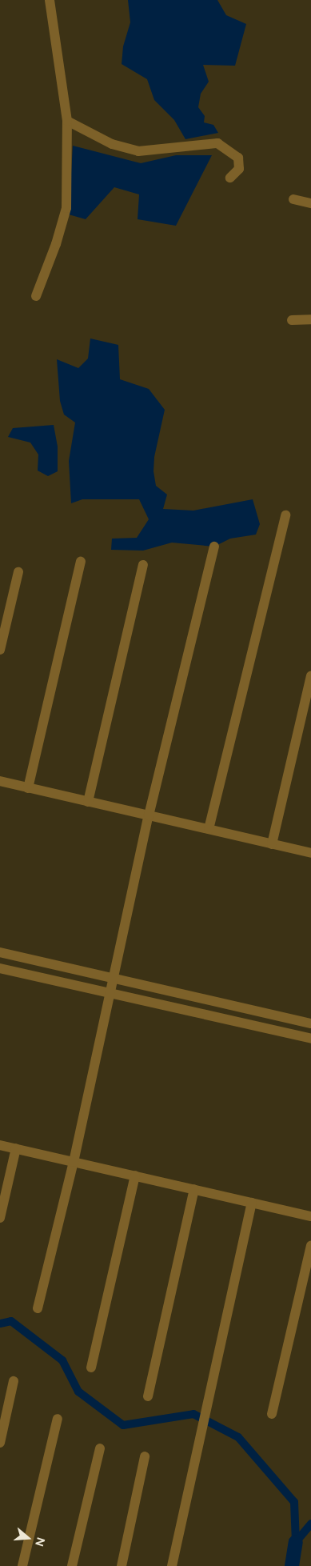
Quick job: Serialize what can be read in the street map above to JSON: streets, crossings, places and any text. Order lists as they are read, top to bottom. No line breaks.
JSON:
{"north":"right"}
